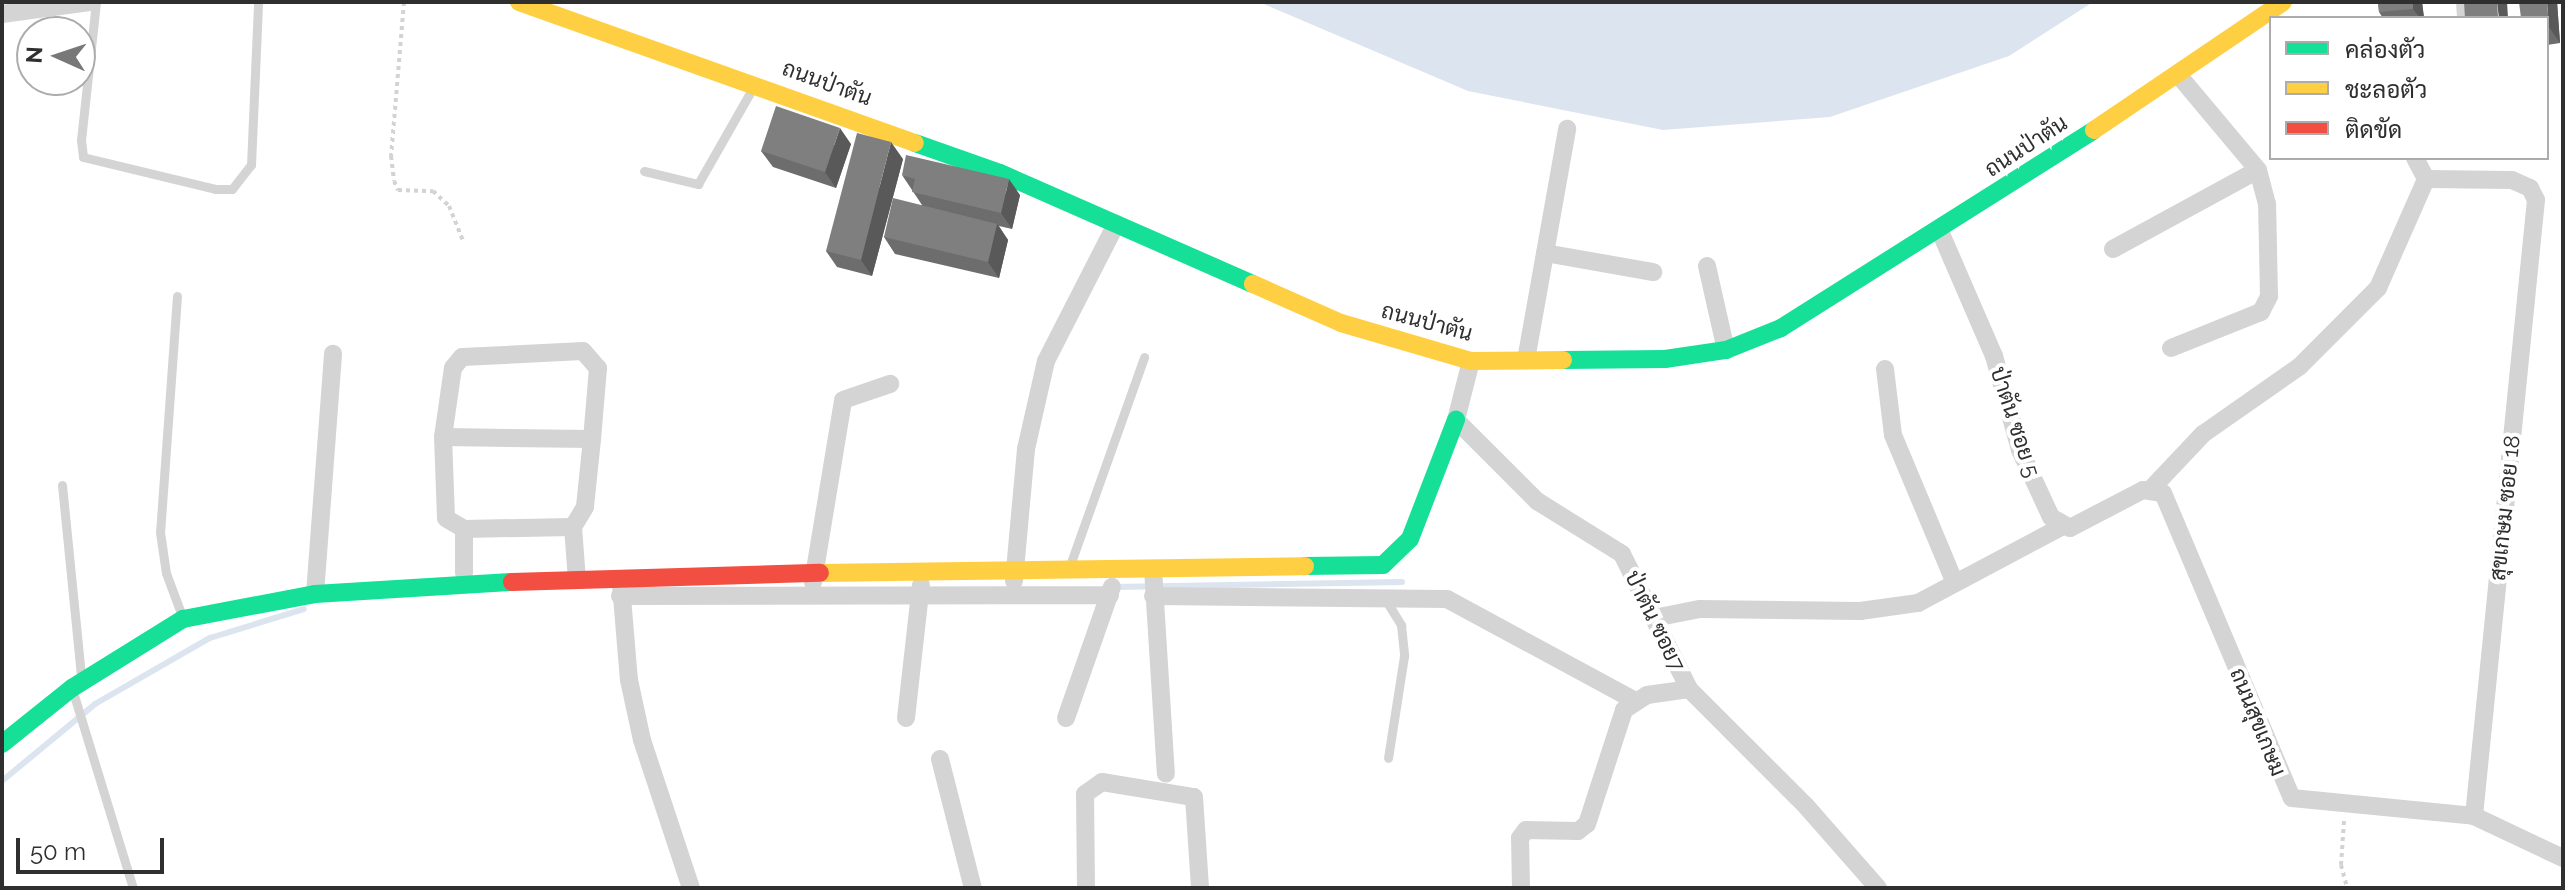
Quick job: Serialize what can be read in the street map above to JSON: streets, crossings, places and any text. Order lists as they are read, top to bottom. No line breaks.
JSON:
{"streets":{"street":["ถนนป่าตัน","ป่าตัน ซอย 5","สุขเกษม ซอย 18","ป่าตัน ซอย7","ถนนสุขเกษม"]},"crossings":[["ถนนป่าตัน","ป่าตัน ซอย 5"],["สุขเกษม ซอย 18","ถนนสุขเกษม"]],"legend":["คล่องตัว","ชะลอตัว","ติดขัด"],"scale_bar":"50 m","north":"left"}
